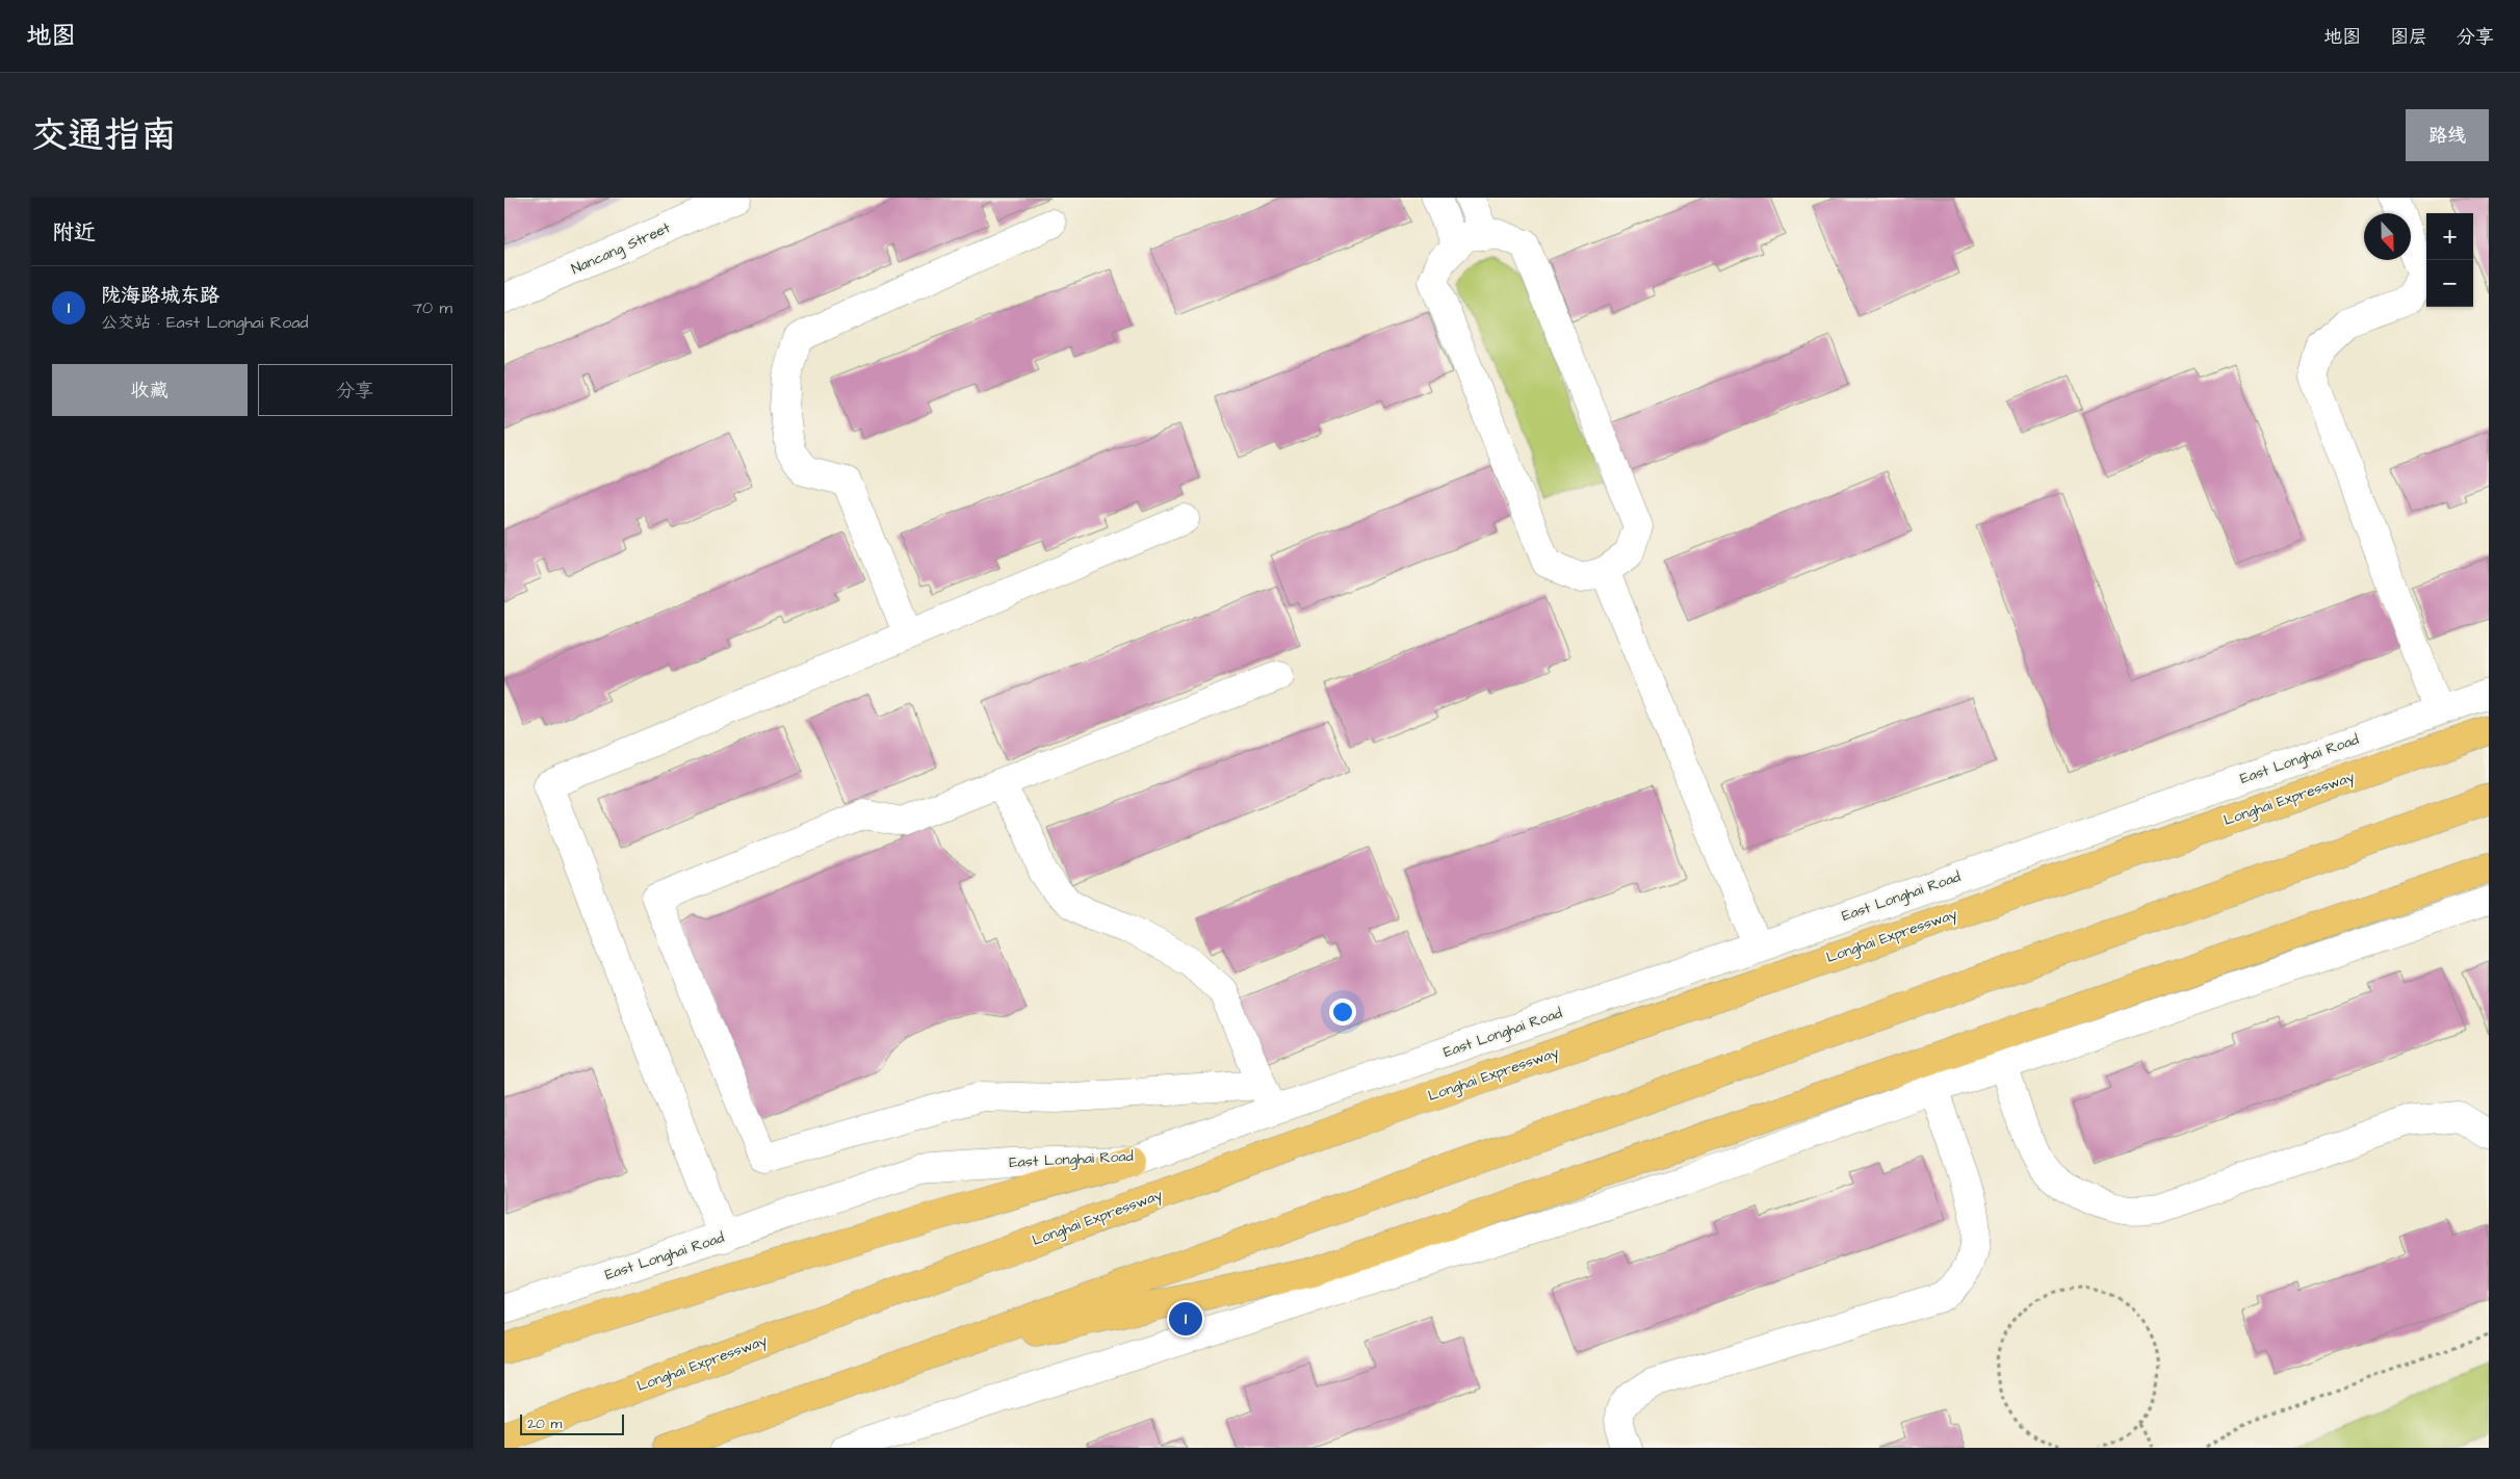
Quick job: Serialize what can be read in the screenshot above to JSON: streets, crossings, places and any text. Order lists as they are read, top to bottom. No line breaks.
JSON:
{"streets":{"highway":["Longhai Expressway"],"street":["Nancang Street","East Longhai Road"]},"scale_bar":"20 m","north":"bottom","page":{"header":"地图","nav":["地图","图层","分享"],"title":"交通指南","buttons":["路线",["收藏","分享"]],"heading":"附近","map_buttons":["+","−"],"list":[{"mark":"1","name":"陇海路城东路","note":"公交站 · East Longhai Road","value":"70 m"}],"pins":"1","scale":"20 m"}}
